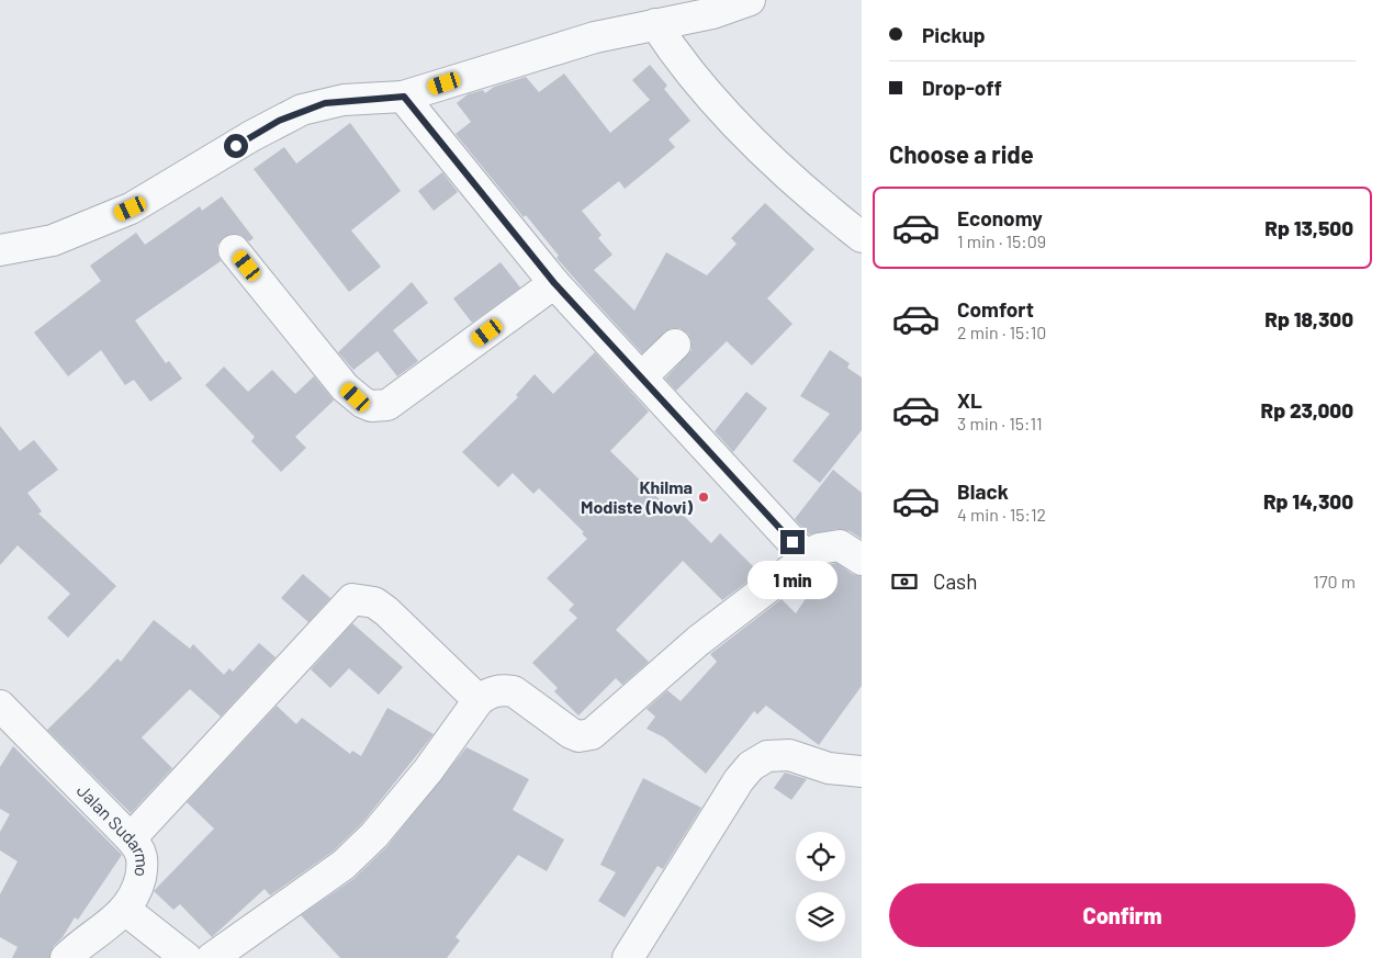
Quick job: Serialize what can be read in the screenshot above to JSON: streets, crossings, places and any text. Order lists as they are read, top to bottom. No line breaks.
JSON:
{"streets":{"street":["Jalan Sudarmo"]},"places":["Khilma Modiste (Novi)"],"page":{"banner":["Pickup","Drop-off"],"heading":"Choose a ride","list":[{"name":"Economy","note":"1 min · 15:09","value":"Rp 13,500"},{"name":"Comfort","note":"2 min · 15:10","value":"Rp 18,300"},{"name":"XL","note":"3 min · 15:11","value":"Rp 23,000"},{"name":"Black","note":"4 min · 15:12","value":"Rp 14,300"}],"pay":["Cash","170 m"],"bubble":"1 min","buttons":"Confirm"}}
